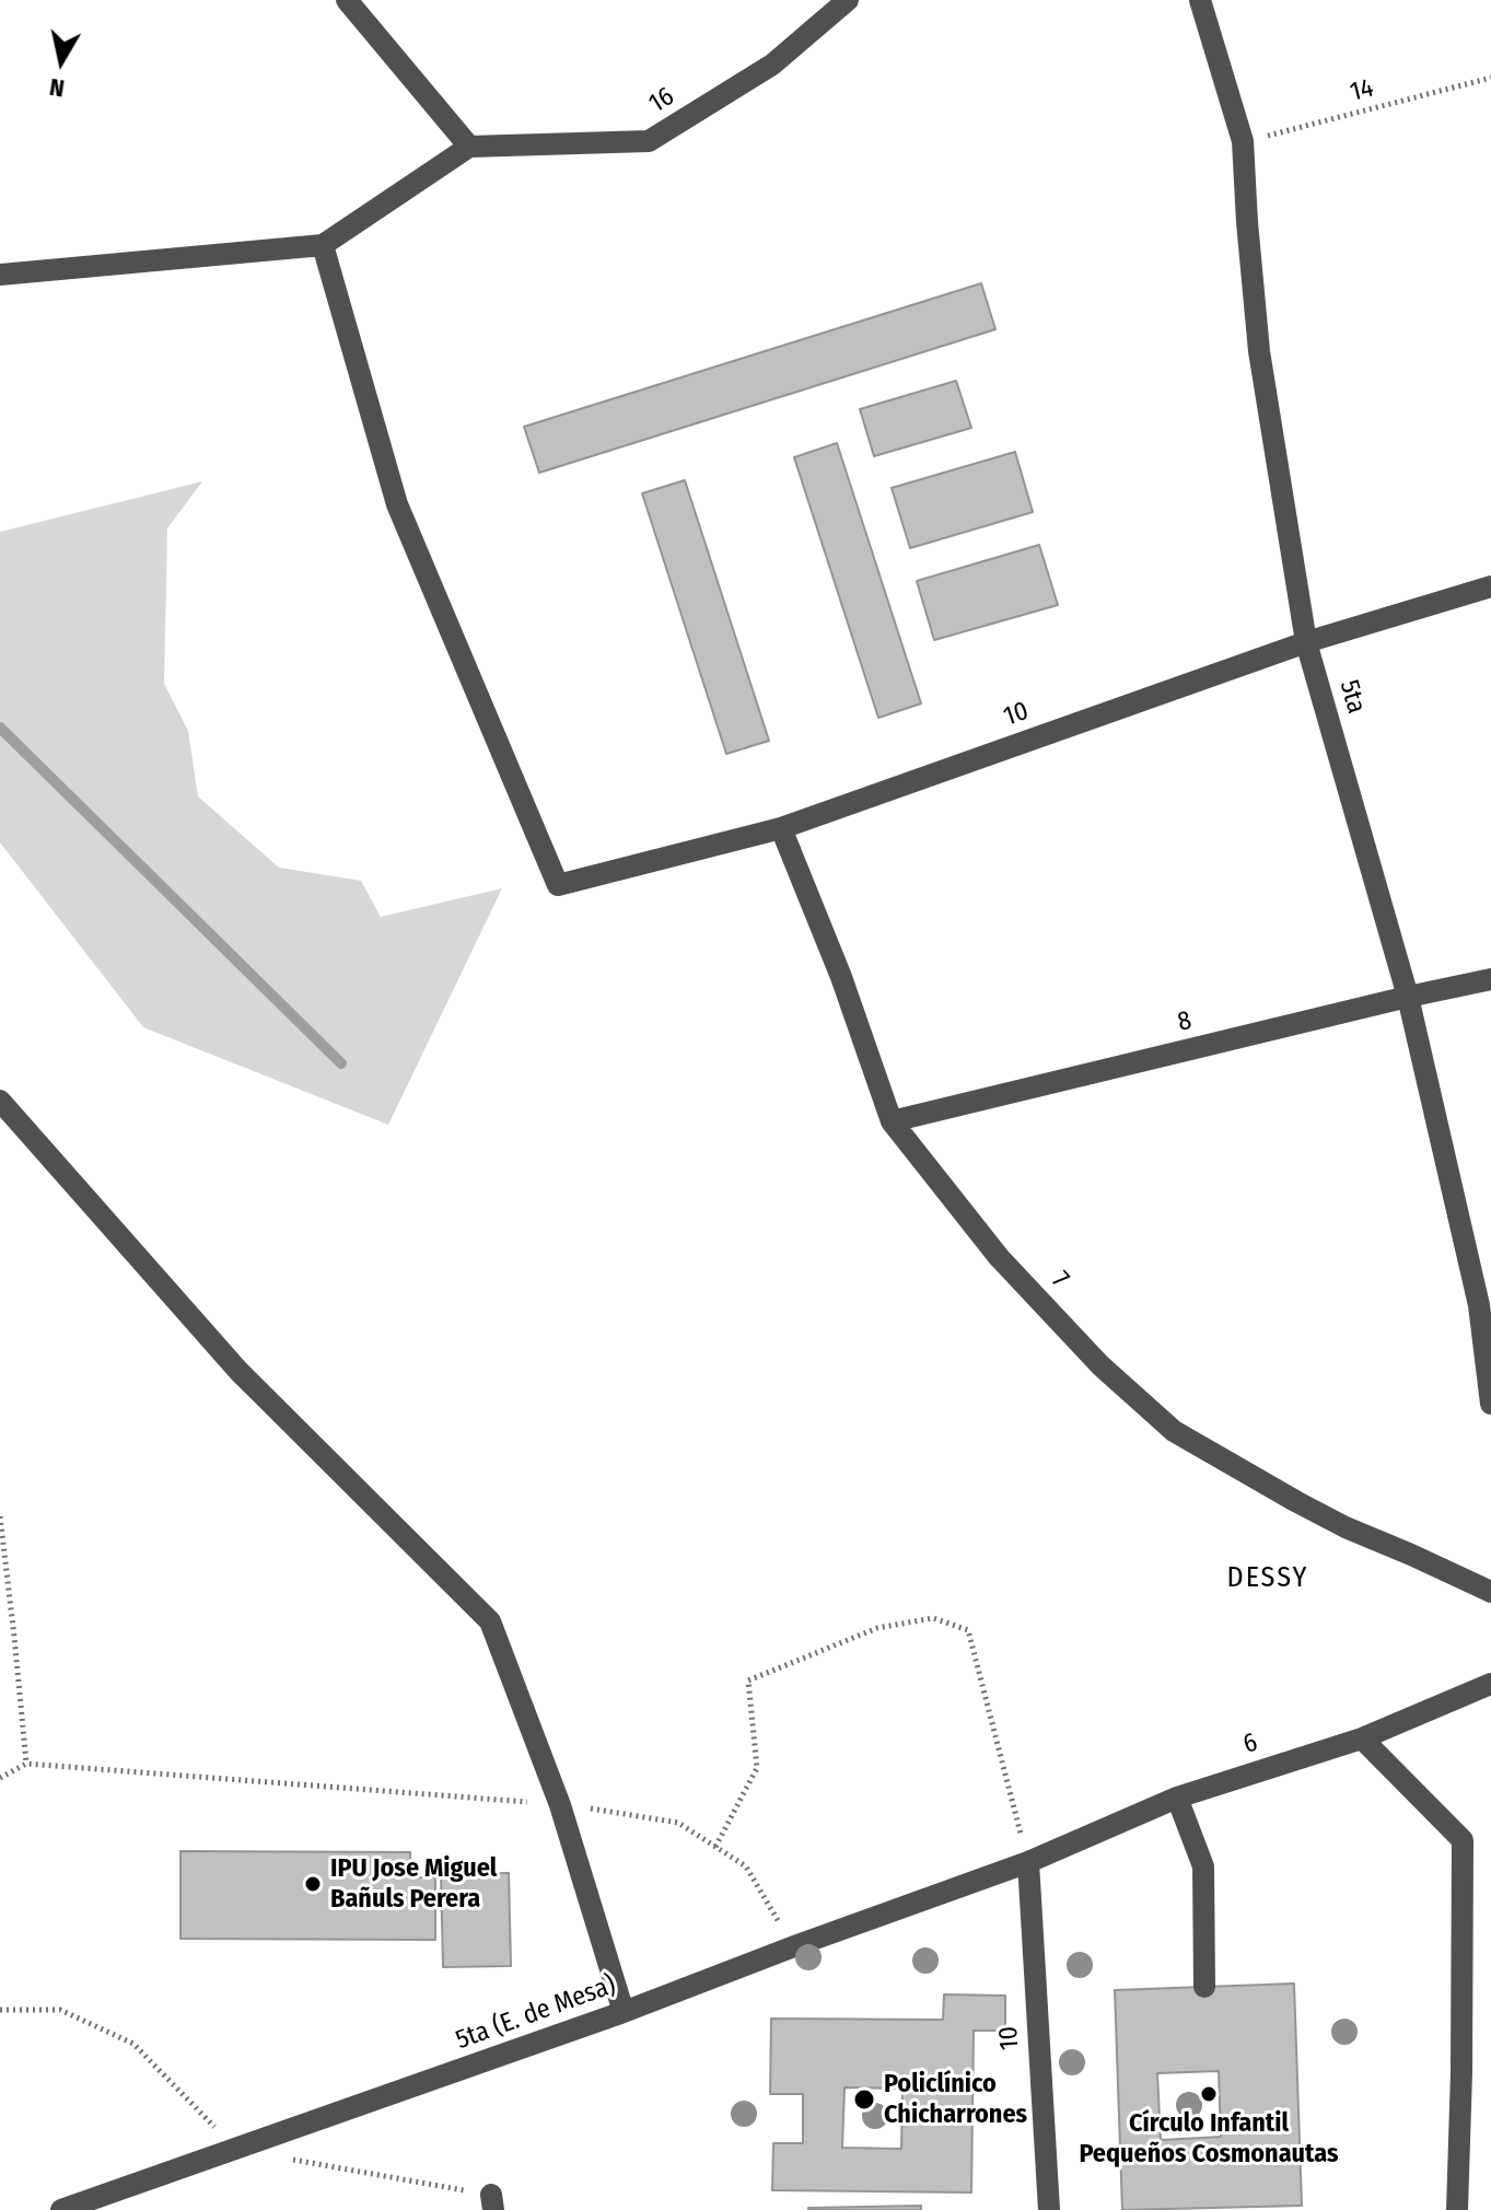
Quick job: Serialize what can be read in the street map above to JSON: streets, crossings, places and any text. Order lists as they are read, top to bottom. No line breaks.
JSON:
{"streets":{"street":["16","5ta","10","8","7","6","5ta (E. de Mesa)"],"path":["14"]},"crossings":[["14","5ta"],["5ta","10"],["5ta","8"],["10","7"],["10","6"],["10","5ta (E. de Mesa)"],["8","7"],["6","5ta (E. de Mesa)"]],"districts":["DESSY"],"places":["IPU Jose Miguel Bañuls Perera","Círculo Infantil Pequeños Cosmonautas","Policlínico Chicharrones"],"north":"bottom"}
